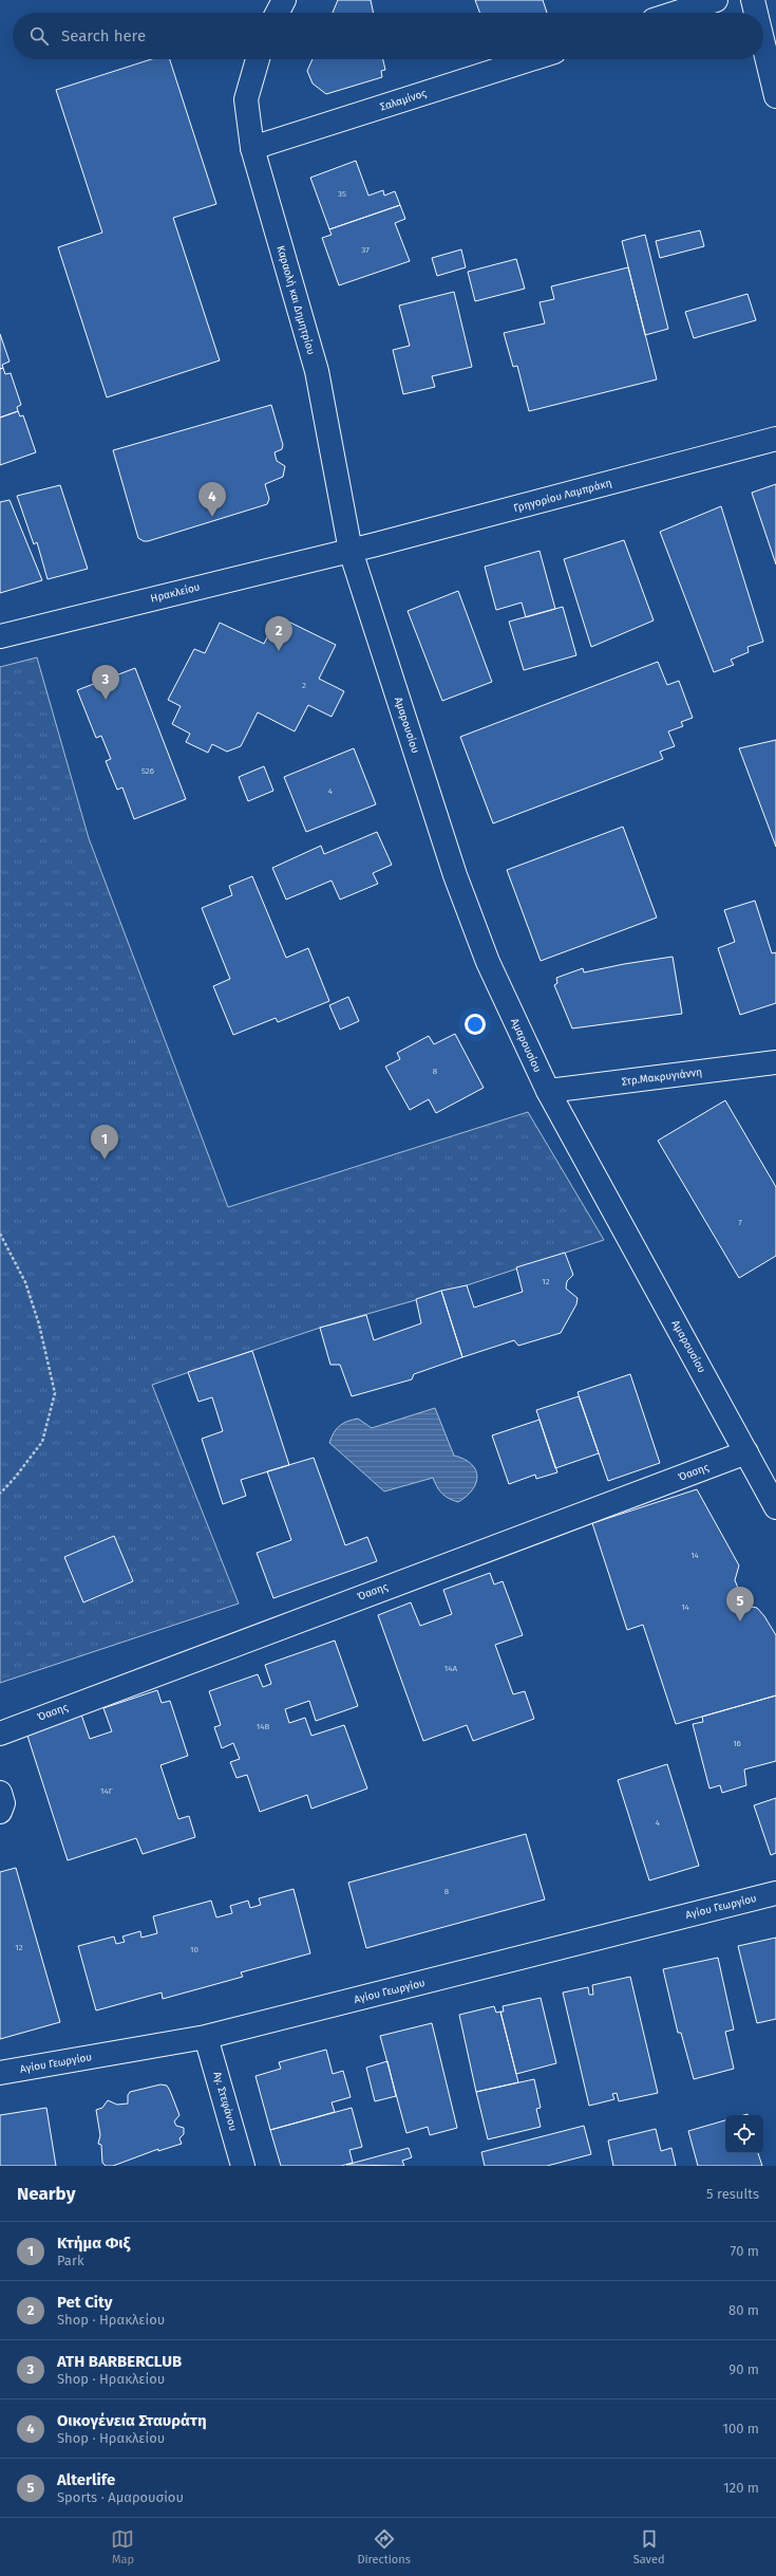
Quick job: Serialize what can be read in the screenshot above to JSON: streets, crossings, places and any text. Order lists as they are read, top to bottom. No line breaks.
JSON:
{"streets":{"street":["Σαλαμίνος","Καραολή και Δημητρίου","Γρηγορίου Λαμπράκη","Ηρακλείου","Αμαρουσίου","Στρ.Μακρυγιάννη","Όασης","Αγίου Γεωργίου","Αγ. Στεφάνου"]},"crossings":[["Σαλαμίνος","Καραολή και Δημητρίου"],["Καραολή και Δημητρίου","Γρηγορίου Λαμπράκη"],["Καραολή και Δημητρίου","Ηρακλείου"],["Καραολή και Δημητρίου","Αμαρουσίου"],["Γρηγορίου Λαμπράκη","Ηρακλείου"],["Γρηγορίου Λαμπράκη","Αμαρουσίου"],["Ηρακλείου","Αμαρουσίου"],["Αμαρουσίου","Στρ.Μακρυγιάννη"],["Αμαρουσίου","Όασης"],["Αγίου Γεωργίου","Αγ. Στεφάνου"]],"house_numbers":["35","37","2","526","4","8","7","12","14","14","14A","14B","16","14Γ","4","8","12","10"],"page":{"search":"Search here","pins":["4","2","3","1","5"],"heading":["Nearby","5 results"],"list":[{"mark":"1","name":"Κτήμα Φιξ","note":"Park","value":"70 m"},{"mark":"2","name":"Pet City","note":"Shop · Ηρακλείου","value":"80 m"},{"mark":"3","name":"ATH BARBERCLUB","note":"Shop · Ηρακλείου","value":"90 m"},{"mark":"4","name":"Οικογένεια Σταυράτη","note":"Shop · Ηρακλείου","value":"100 m"},{"mark":"5","name":"Alterlife","note":"Sports · Αμαρουσίου","value":"120 m"}],"nav":["Map","Directions","Saved"]}}
